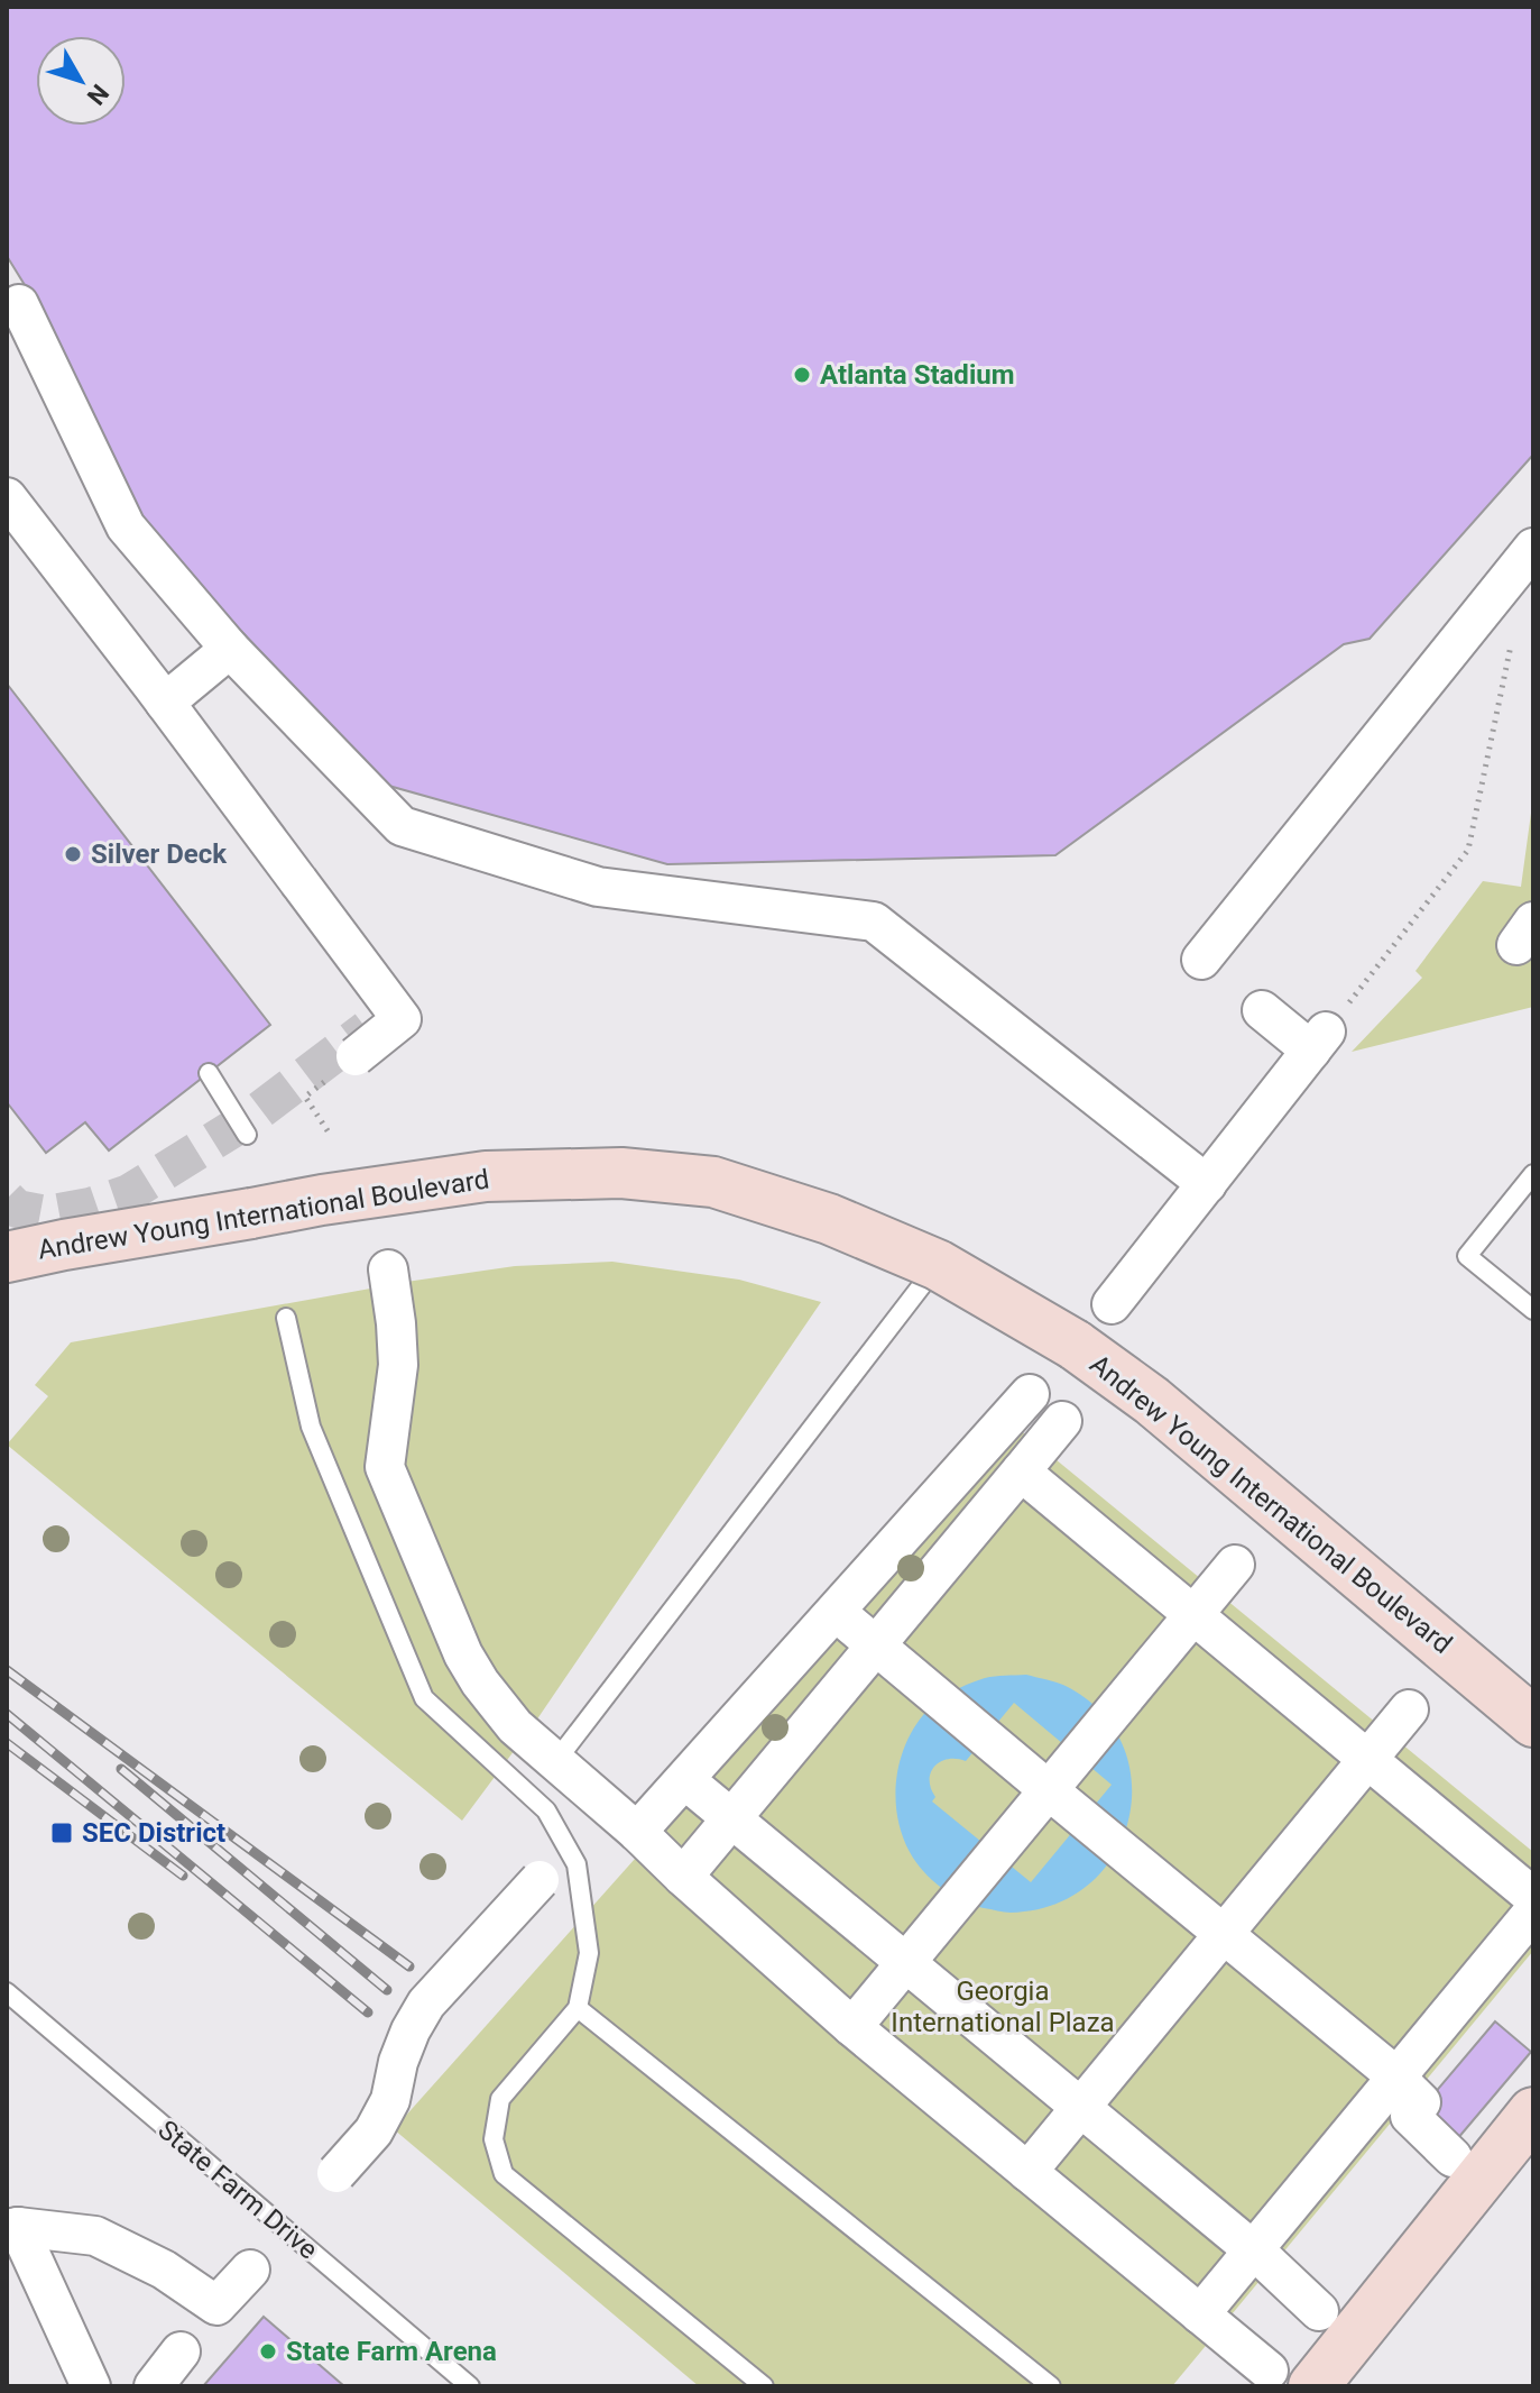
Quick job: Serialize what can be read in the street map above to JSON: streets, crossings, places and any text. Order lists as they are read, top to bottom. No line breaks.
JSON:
{"streets":{"street":["Andrew Young International Boulevard"],"lane":["State Farm Drive"]},"parks":["Georgia International Plaza"],"places":{"other":["Atlanta Stadium","Silver Deck","State Farm Arena"],"transit":["SEC District"]},"north":"bottom right"}
